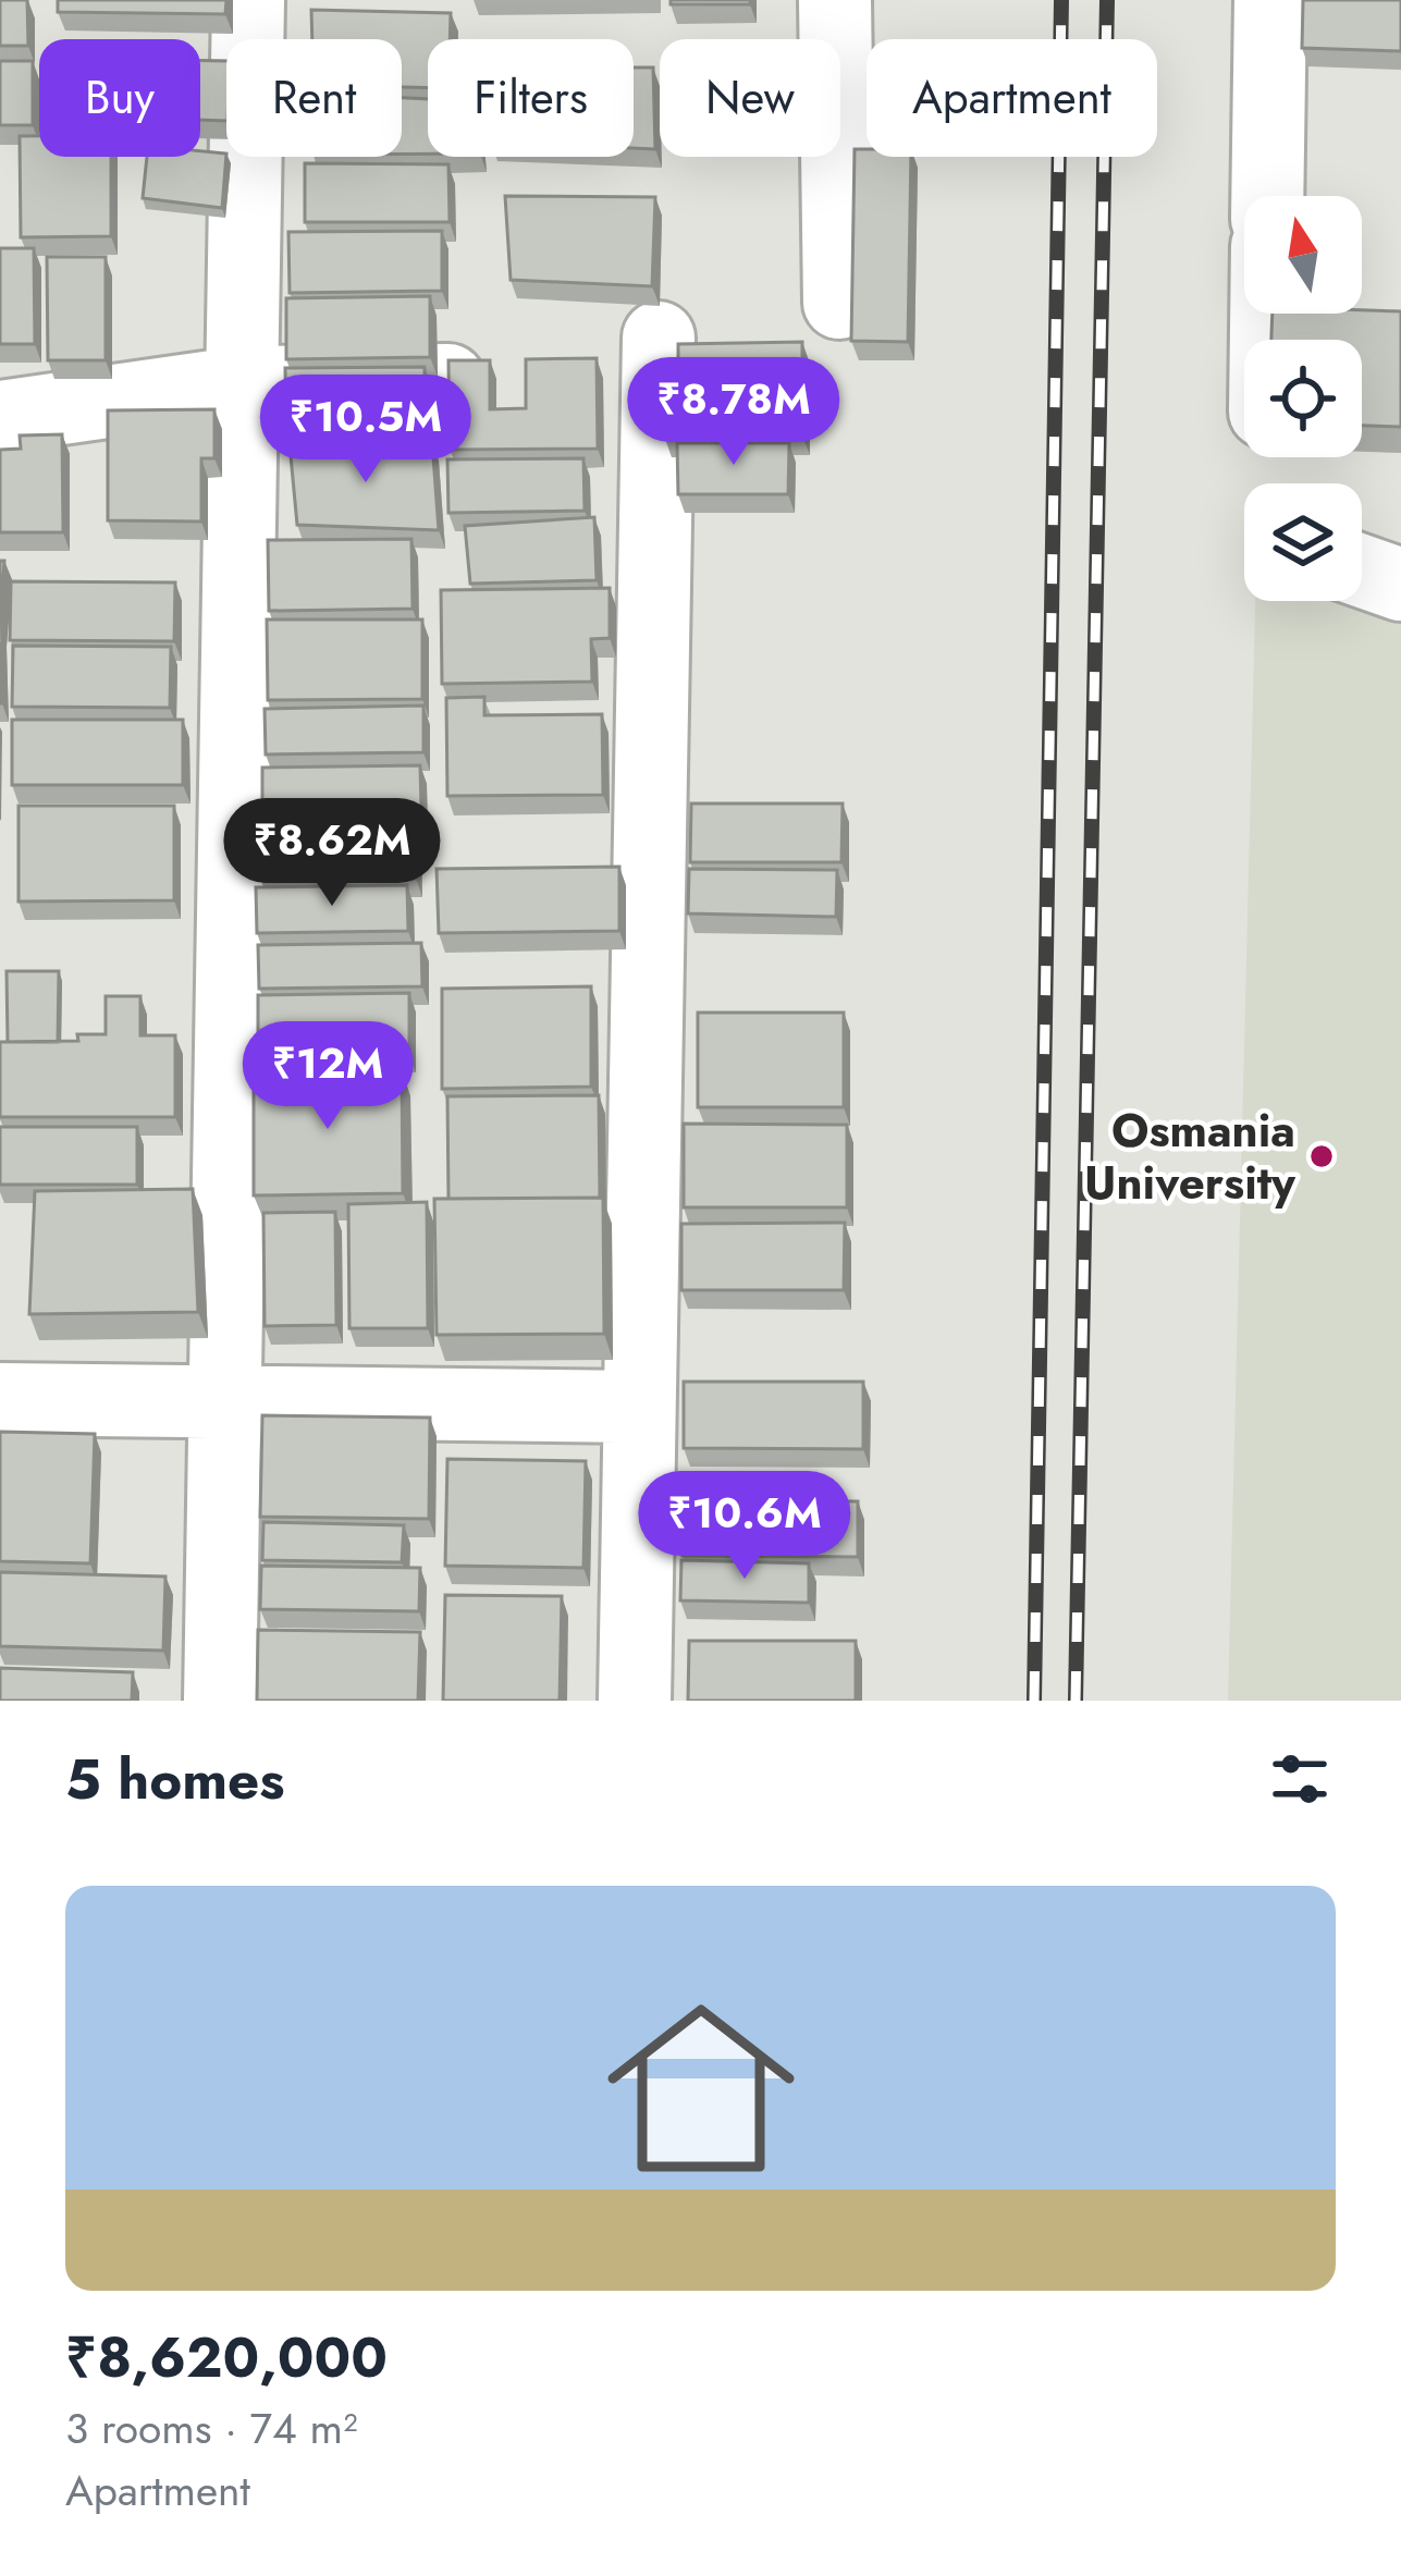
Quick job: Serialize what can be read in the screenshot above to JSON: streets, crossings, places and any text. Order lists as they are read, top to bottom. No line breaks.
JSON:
{"places":["Osmania University"],"north":"top","page":{"chip":["Buy","Rent","Filters","New","Apartment"],"price":["₹8.78M","₹10.5M","₹8.62M","₹12M","₹10.6M"],"heading":"5 homes","list":[{"name":"₹8,620,000","note":"3 rooms · 74 m² · Apartment"}]}}
